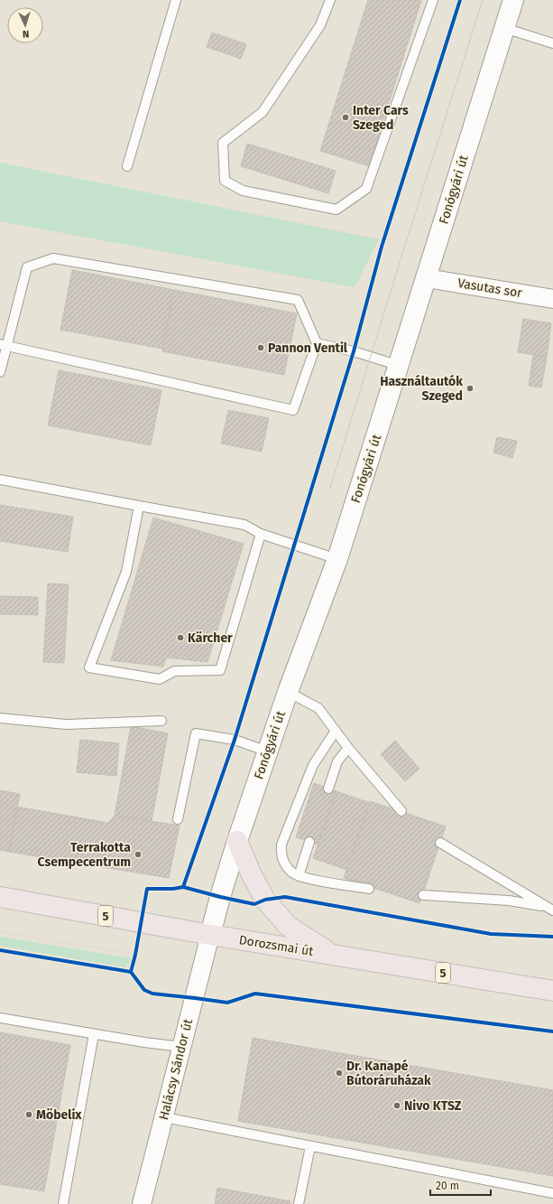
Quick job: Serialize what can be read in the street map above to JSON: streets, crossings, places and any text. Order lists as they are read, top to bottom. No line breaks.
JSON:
{"streets":{"main road":["5","Dorozsmai út"],"street":["Fonógyári út","Vasutas sor","Halácsy Sándor út"]},"crossings":[["Fonógyári út","Vasutas sor"],["Fonógyári út","Dorozsmai út"],["Fonógyári út","Halácsy Sándor út"],["Dorozsmai út","Halácsy Sándor út"]],"places":["Inter Cars Szeged","Pannon Ventil","Használtautók Szeged","Kärcher","Terrakotta Csempecentrum","Dr. Kanapé Bútoráruházak","Nivo KTSZ","Möbelix"],"scale_bar":"20 m","north":"bottom"}
